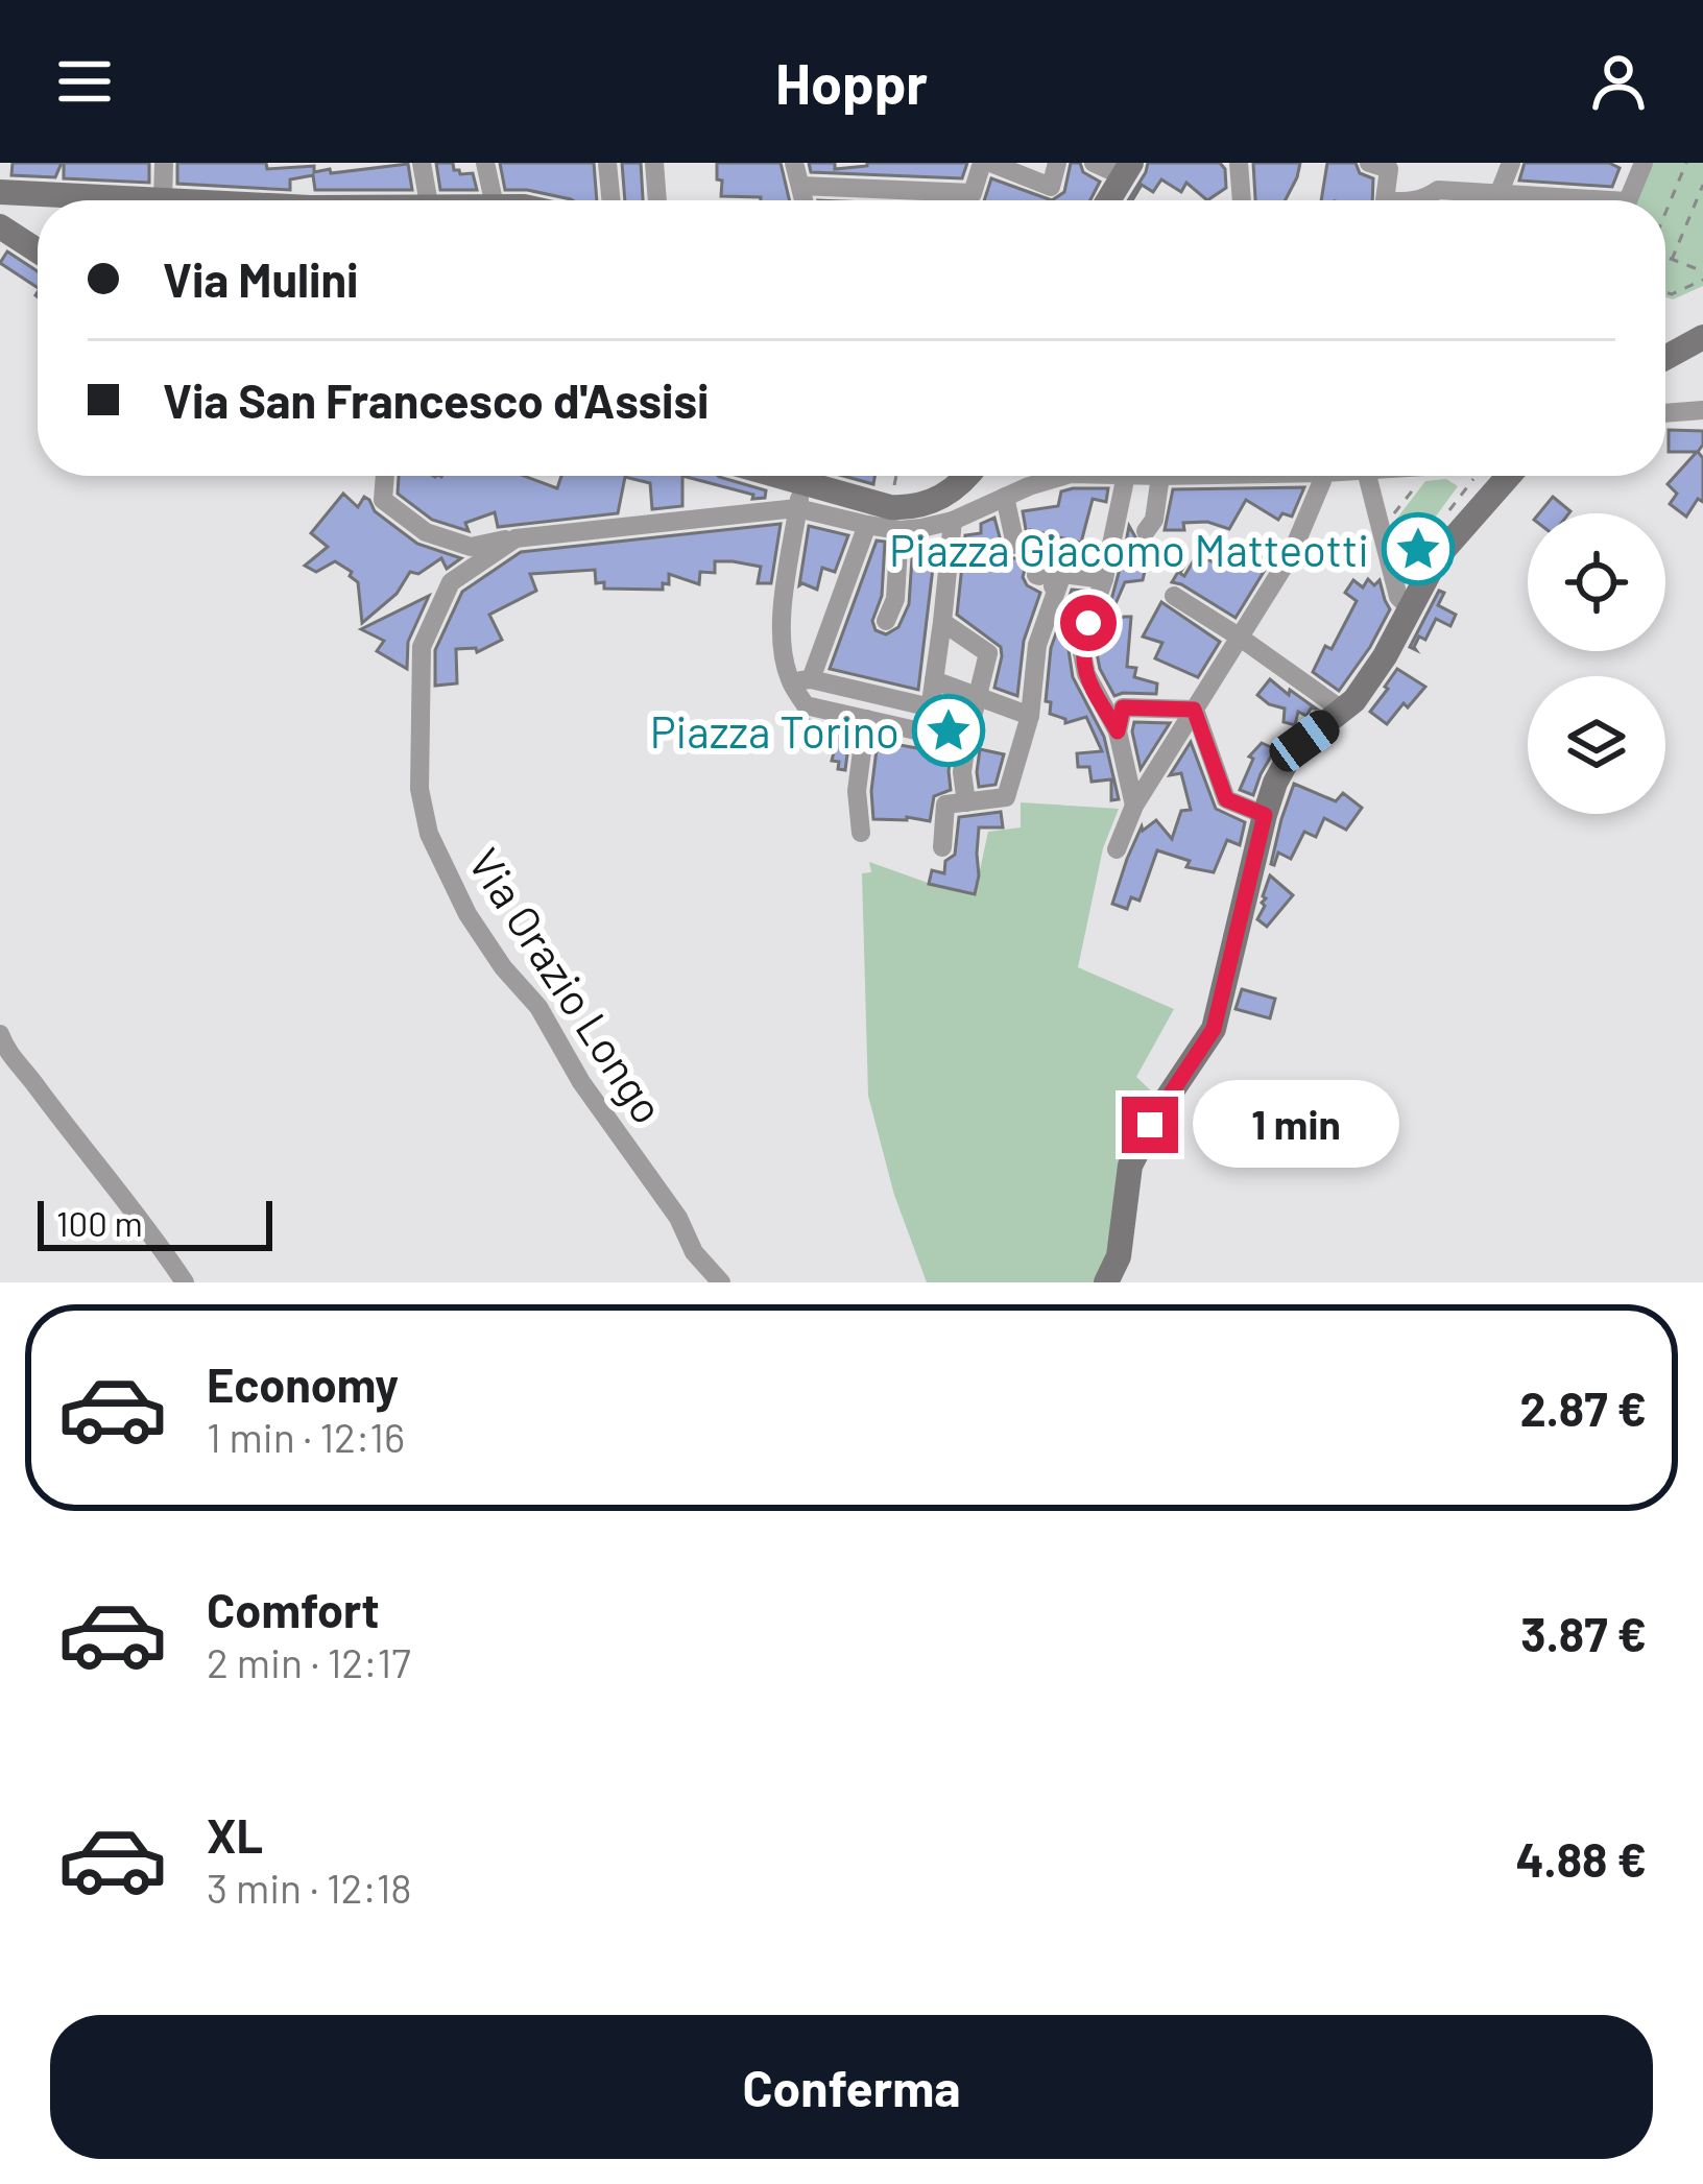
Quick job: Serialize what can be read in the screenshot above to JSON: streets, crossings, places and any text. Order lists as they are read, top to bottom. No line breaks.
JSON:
{"streets":{"street":["Via Orazio Longo"]},"places":{"place":["Piazza Giacomo Matteotti","Piazza Torino"]},"scale_bar":"100 m","page":{"header":"Hoppr","banner":["Via Mulini","Via San Francesco d'Assisi"],"bubble":"1 min","scale":"100 m","list":[{"name":"Economy","note":"1 min · 12:16","value":"2.87 €"},{"name":"Comfort","note":"2 min · 12:17","value":"3.87 €"},{"name":"XL","note":"3 min · 12:18","value":"4.88 €"}],"buttons":"Conferma"}}
